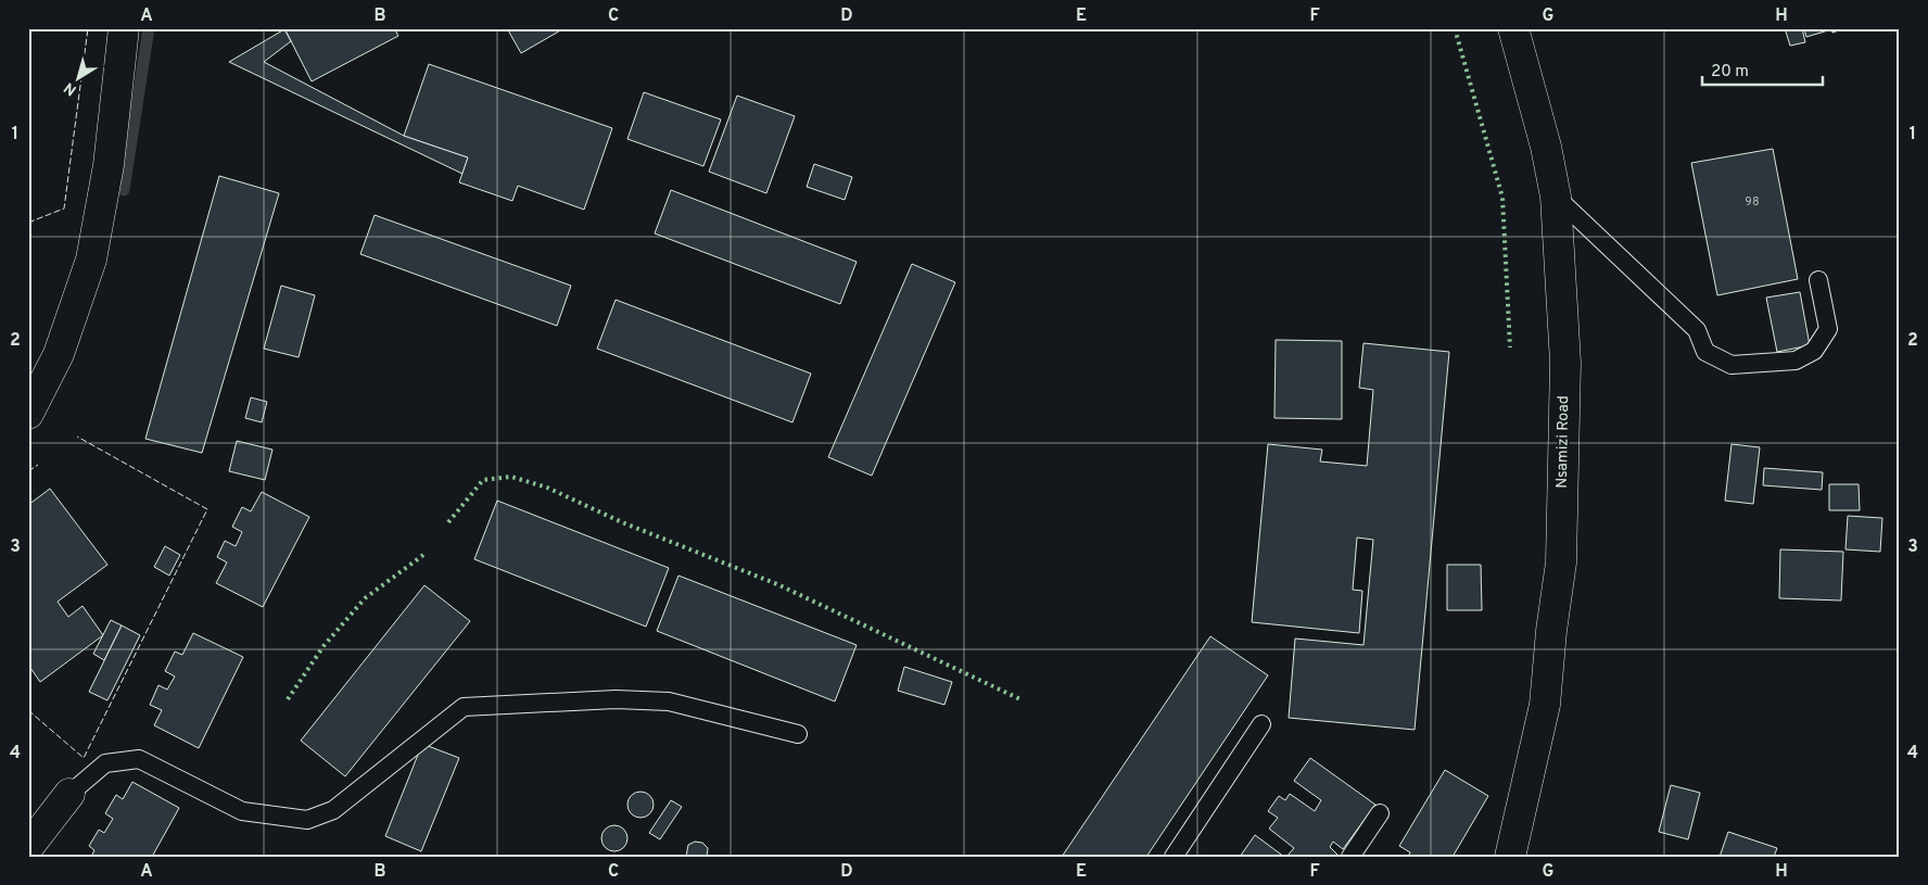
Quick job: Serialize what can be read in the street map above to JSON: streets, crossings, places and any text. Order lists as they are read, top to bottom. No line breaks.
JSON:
{"streets":{"street":["Nsamizi Road"]},"house_numbers":["98"],"scale_bar":"20 m","north":"bottom left","grid":{"columns":["A","B","C","D","E","F","G","H"],"rows":["1","2","3","4"]}}
